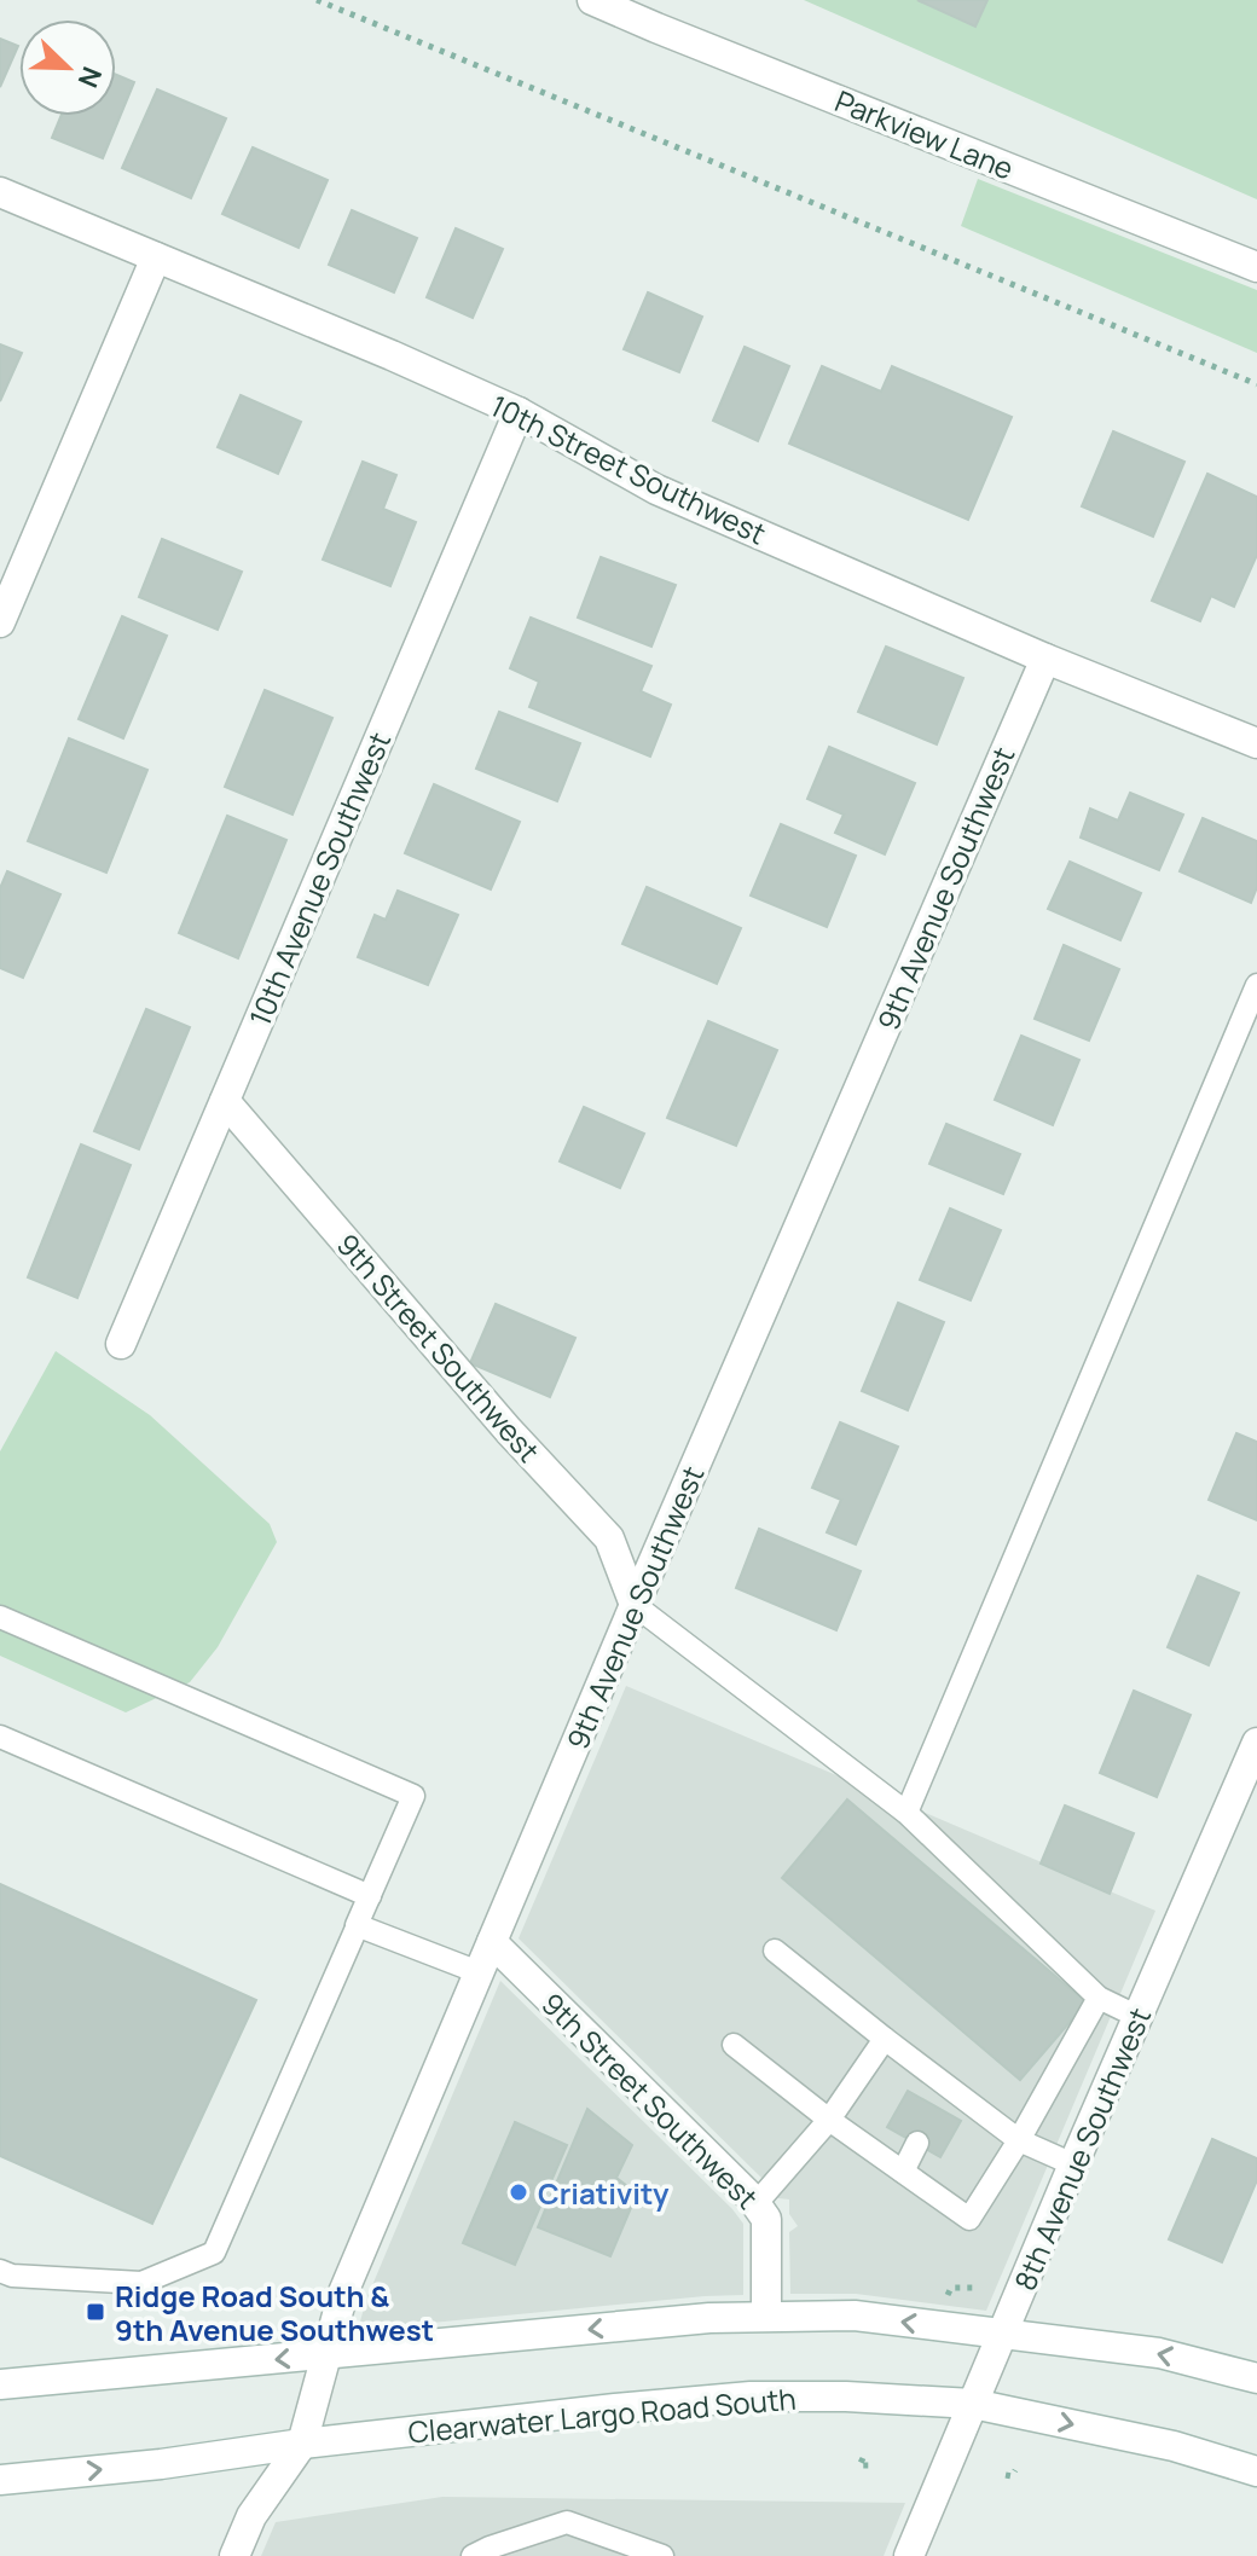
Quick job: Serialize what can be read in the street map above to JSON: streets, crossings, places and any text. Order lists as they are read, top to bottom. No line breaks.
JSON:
{"streets":{"street":["Parkview Lane","10th Street Southwest","10th Avenue Southwest","9th Avenue Southwest","9th Street Southwest","8th Avenue Southwest","Clearwater Largo Road South"]},"crossings":[["10th Street Southwest","10th Avenue Southwest"],["10th Street Southwest","9th Avenue Southwest"],["10th Avenue Southwest","9th Street Southwest"],["9th Avenue Southwest","9th Street Southwest"],["9th Avenue Southwest","Clearwater Largo Road South"],["8th Avenue Southwest","Clearwater Largo Road South"]],"places":{"other":["Criativity"],"transit":["Ridge Road South & 9th Avenue Southwest"]},"north":"bottom right"}
